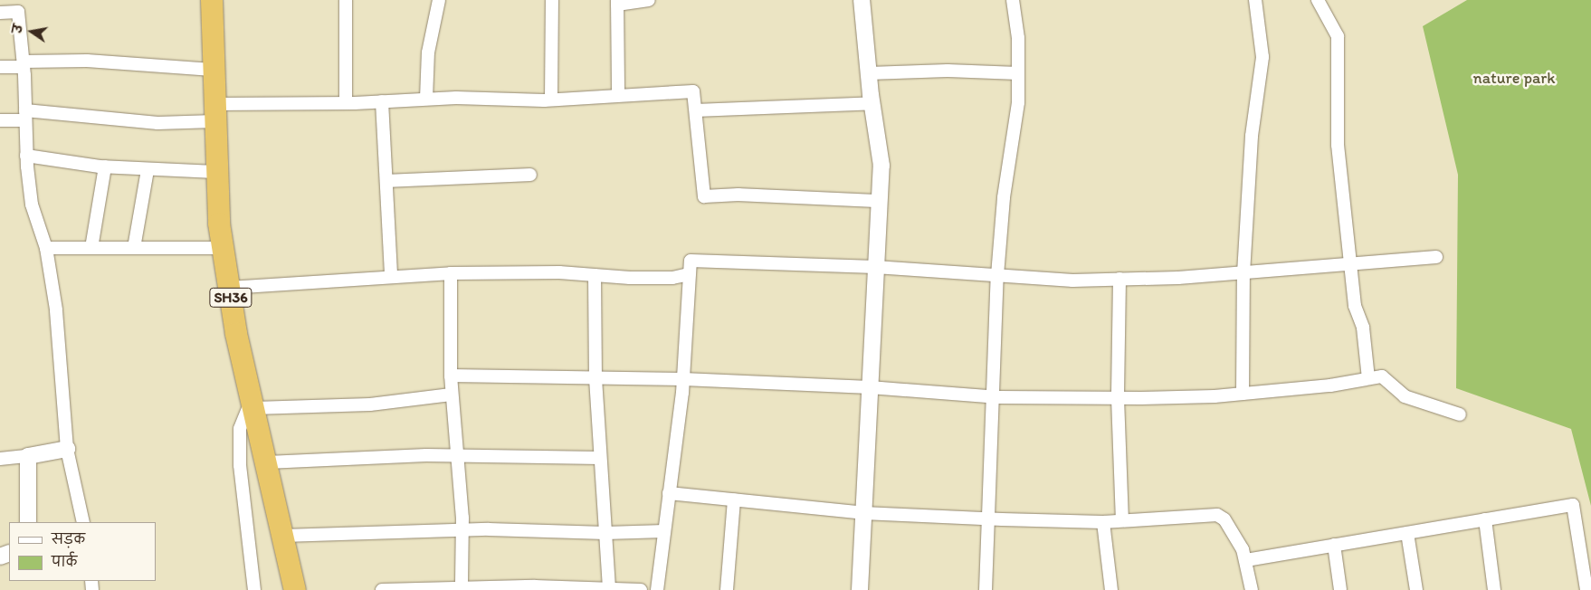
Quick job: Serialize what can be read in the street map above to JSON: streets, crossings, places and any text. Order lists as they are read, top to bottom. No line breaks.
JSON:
{"streets":{"highway":["SH36"]},"parks":["nature park"],"legend":["सड़क","पार्क"],"north":"left"}
